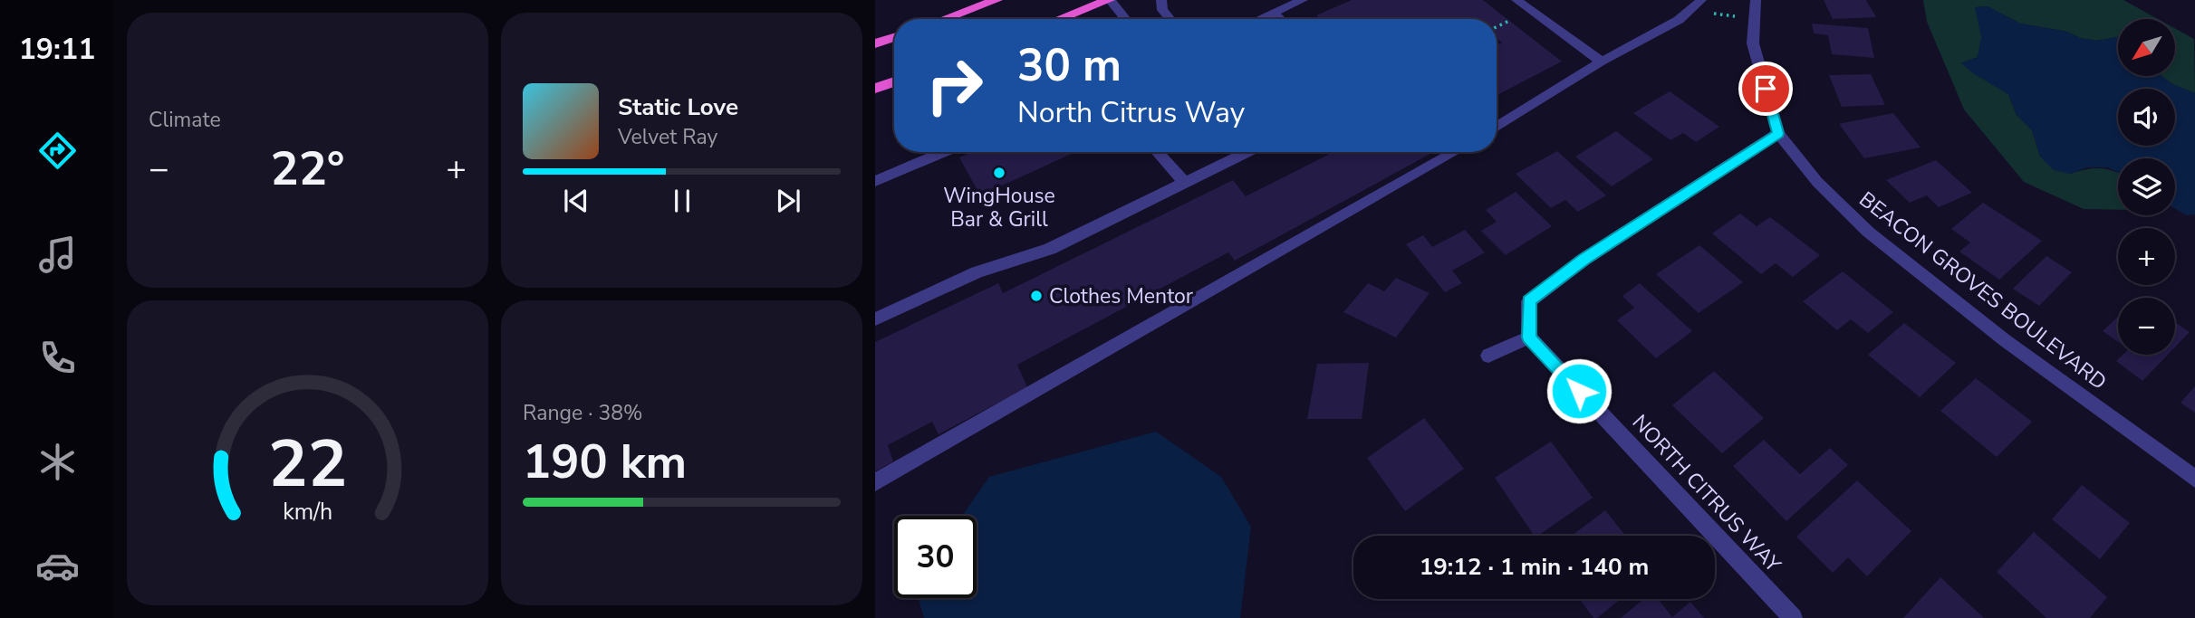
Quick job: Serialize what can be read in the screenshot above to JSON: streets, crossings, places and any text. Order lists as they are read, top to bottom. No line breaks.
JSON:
{"streets":{"street":["BEACON GROVES BOULEVARD","NORTH CITRUS WAY"]},"places":["WingHouse Bar & Grill","Clothes Mentor"],"north":"bottom left","page":{"tabs":"19:11","tile":["Climate",["Range · 38%","190 km"]],"map_buttons":["+","−"],"turn":["30 m","North Citrus Way"],"song":["Static Love","Velvet Ray"],"heat":["−","22°","+"],"limit":"30","trip":"19:12 · 1 min · 140 m","gauge":["22","km/h"]}}
